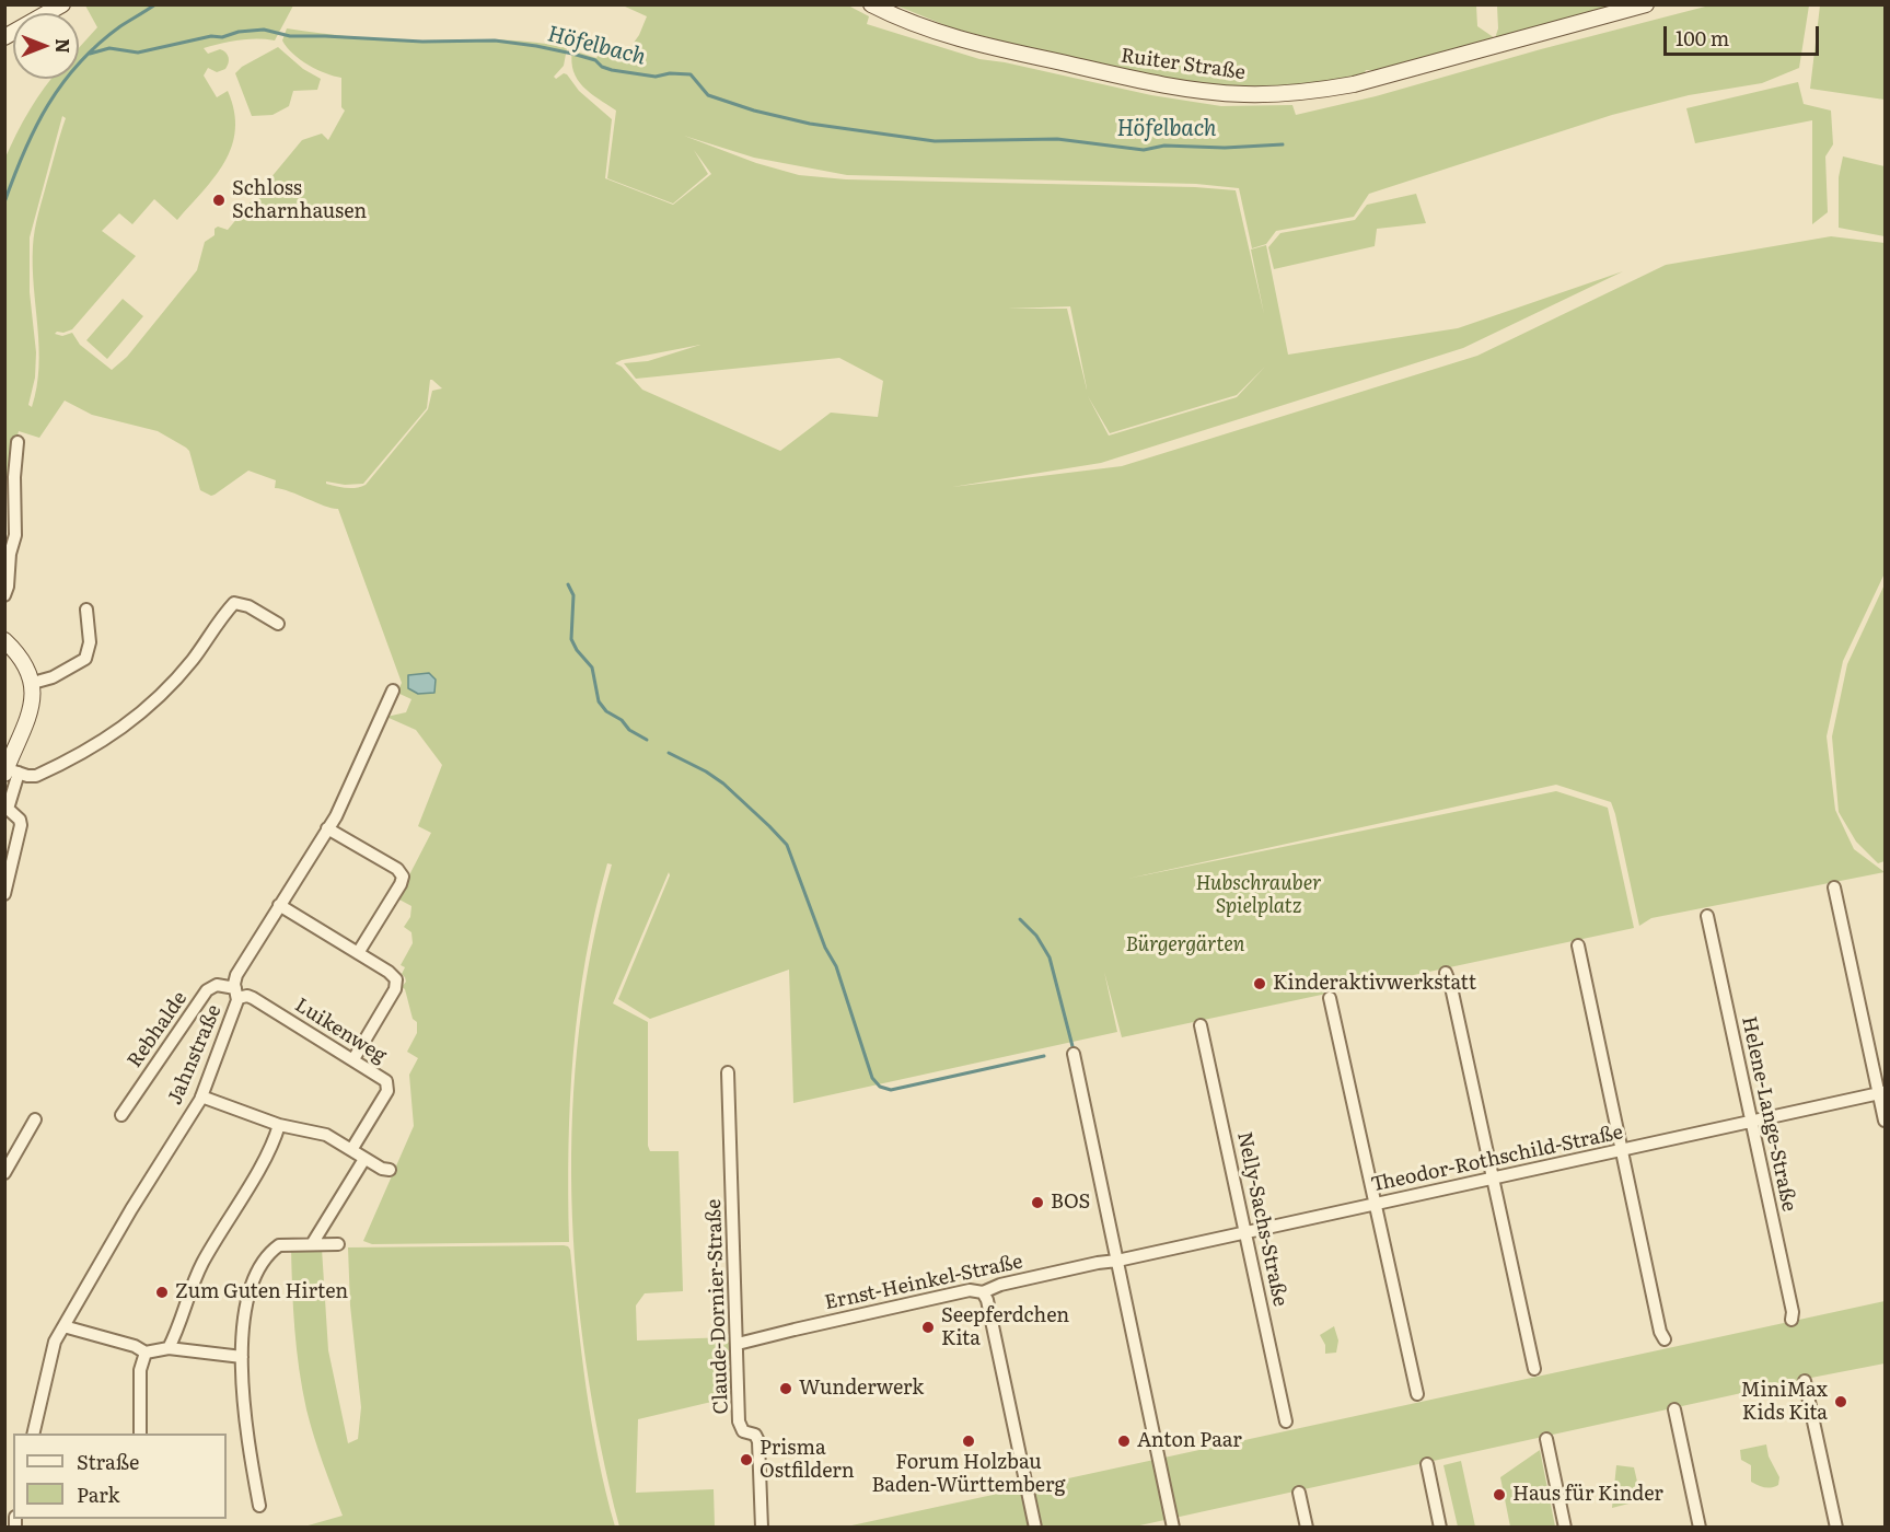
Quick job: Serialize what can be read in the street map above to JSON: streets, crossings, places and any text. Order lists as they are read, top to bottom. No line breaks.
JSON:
{"streets":{"main road":["Ruiter Straße"],"street":["Rebhalde","Luikenweg","Jahnstraße","Helene-Lange-Straße","Theodor-Rothschild-Straße","Nelly-Sachs-Straße","Ernst-Heinkel-Straße","Claude-Dornier-Straße"]},"crossings":[["Rebhalde","Luikenweg"],["Rebhalde","Jahnstraße"],["Luikenweg","Jahnstraße"],["Helene-Lange-Straße","Theodor-Rothschild-Straße"],["Theodor-Rothschild-Straße","Nelly-Sachs-Straße"],["Theodor-Rothschild-Straße","Ernst-Heinkel-Straße"],["Ernst-Heinkel-Straße","Claude-Dornier-Straße"]],"water":["Höfelbach"],"parks":["Hubschrauber Spielplatz","Bürgergärten"],"places":["Schloss Scharnhausen","Kinderaktivwerkstatt","BOS","Zum Guten Hirten","Seepferdchen Kita","Wunderwerk","MiniMax Kids Kita","Forum Holzbau Baden-Württemberg","Anton Paar","Prisma Ostfildern","Haus für Kinder"],"legend":["Straße","Park"],"scale_bar":"100 m","north":"right"}
